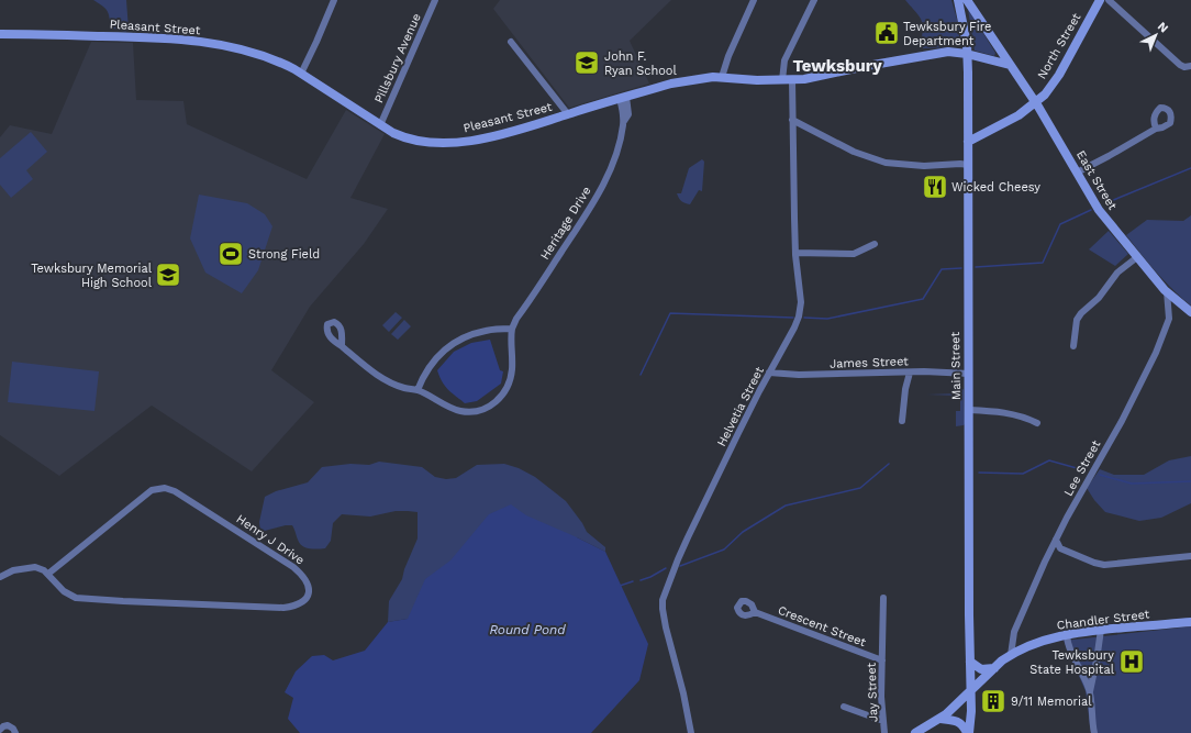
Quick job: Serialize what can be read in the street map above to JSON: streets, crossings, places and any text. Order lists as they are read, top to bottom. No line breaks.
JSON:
{"streets":{"main road":["Pleasant Street","North Street","East Street","Main Street","Chandler Street"],"street":["Pillsbury Avenue","Heritage Drive","James Street","Helvetia Street","Lee Street","Henry J Drive","Crescent Street","Jay Street"]},"crossings":[["Pleasant Street","Pillsbury Avenue"],["Pleasant Street","East Street"],["Pleasant Street","Heritage Drive"],["Pleasant Street","Main Street"],["Pleasant Street","Helvetia Street"],["North Street","East Street"],["North Street","Main Street"],["East Street","Lee Street"],["James Street","Main Street"],["James Street","Helvetia Street"],["Main Street","Chandler Street"],["Lee Street","Chandler Street"],["Crescent Street","Jay Street"]],"districts":["Tewksbury"],"water":["Round Pond"],"places":{"public building":["Tewksbury Fire Department"],"school or university":["John F. Ryan School","Tewksbury Memorial High School"],"restaurant":["Wicked Cheesy"],"sports":["Strong Field"],"hospital":["Tewksbury State Hospital"],"building":["9/11 Memorial"]},"north":"top right"}
